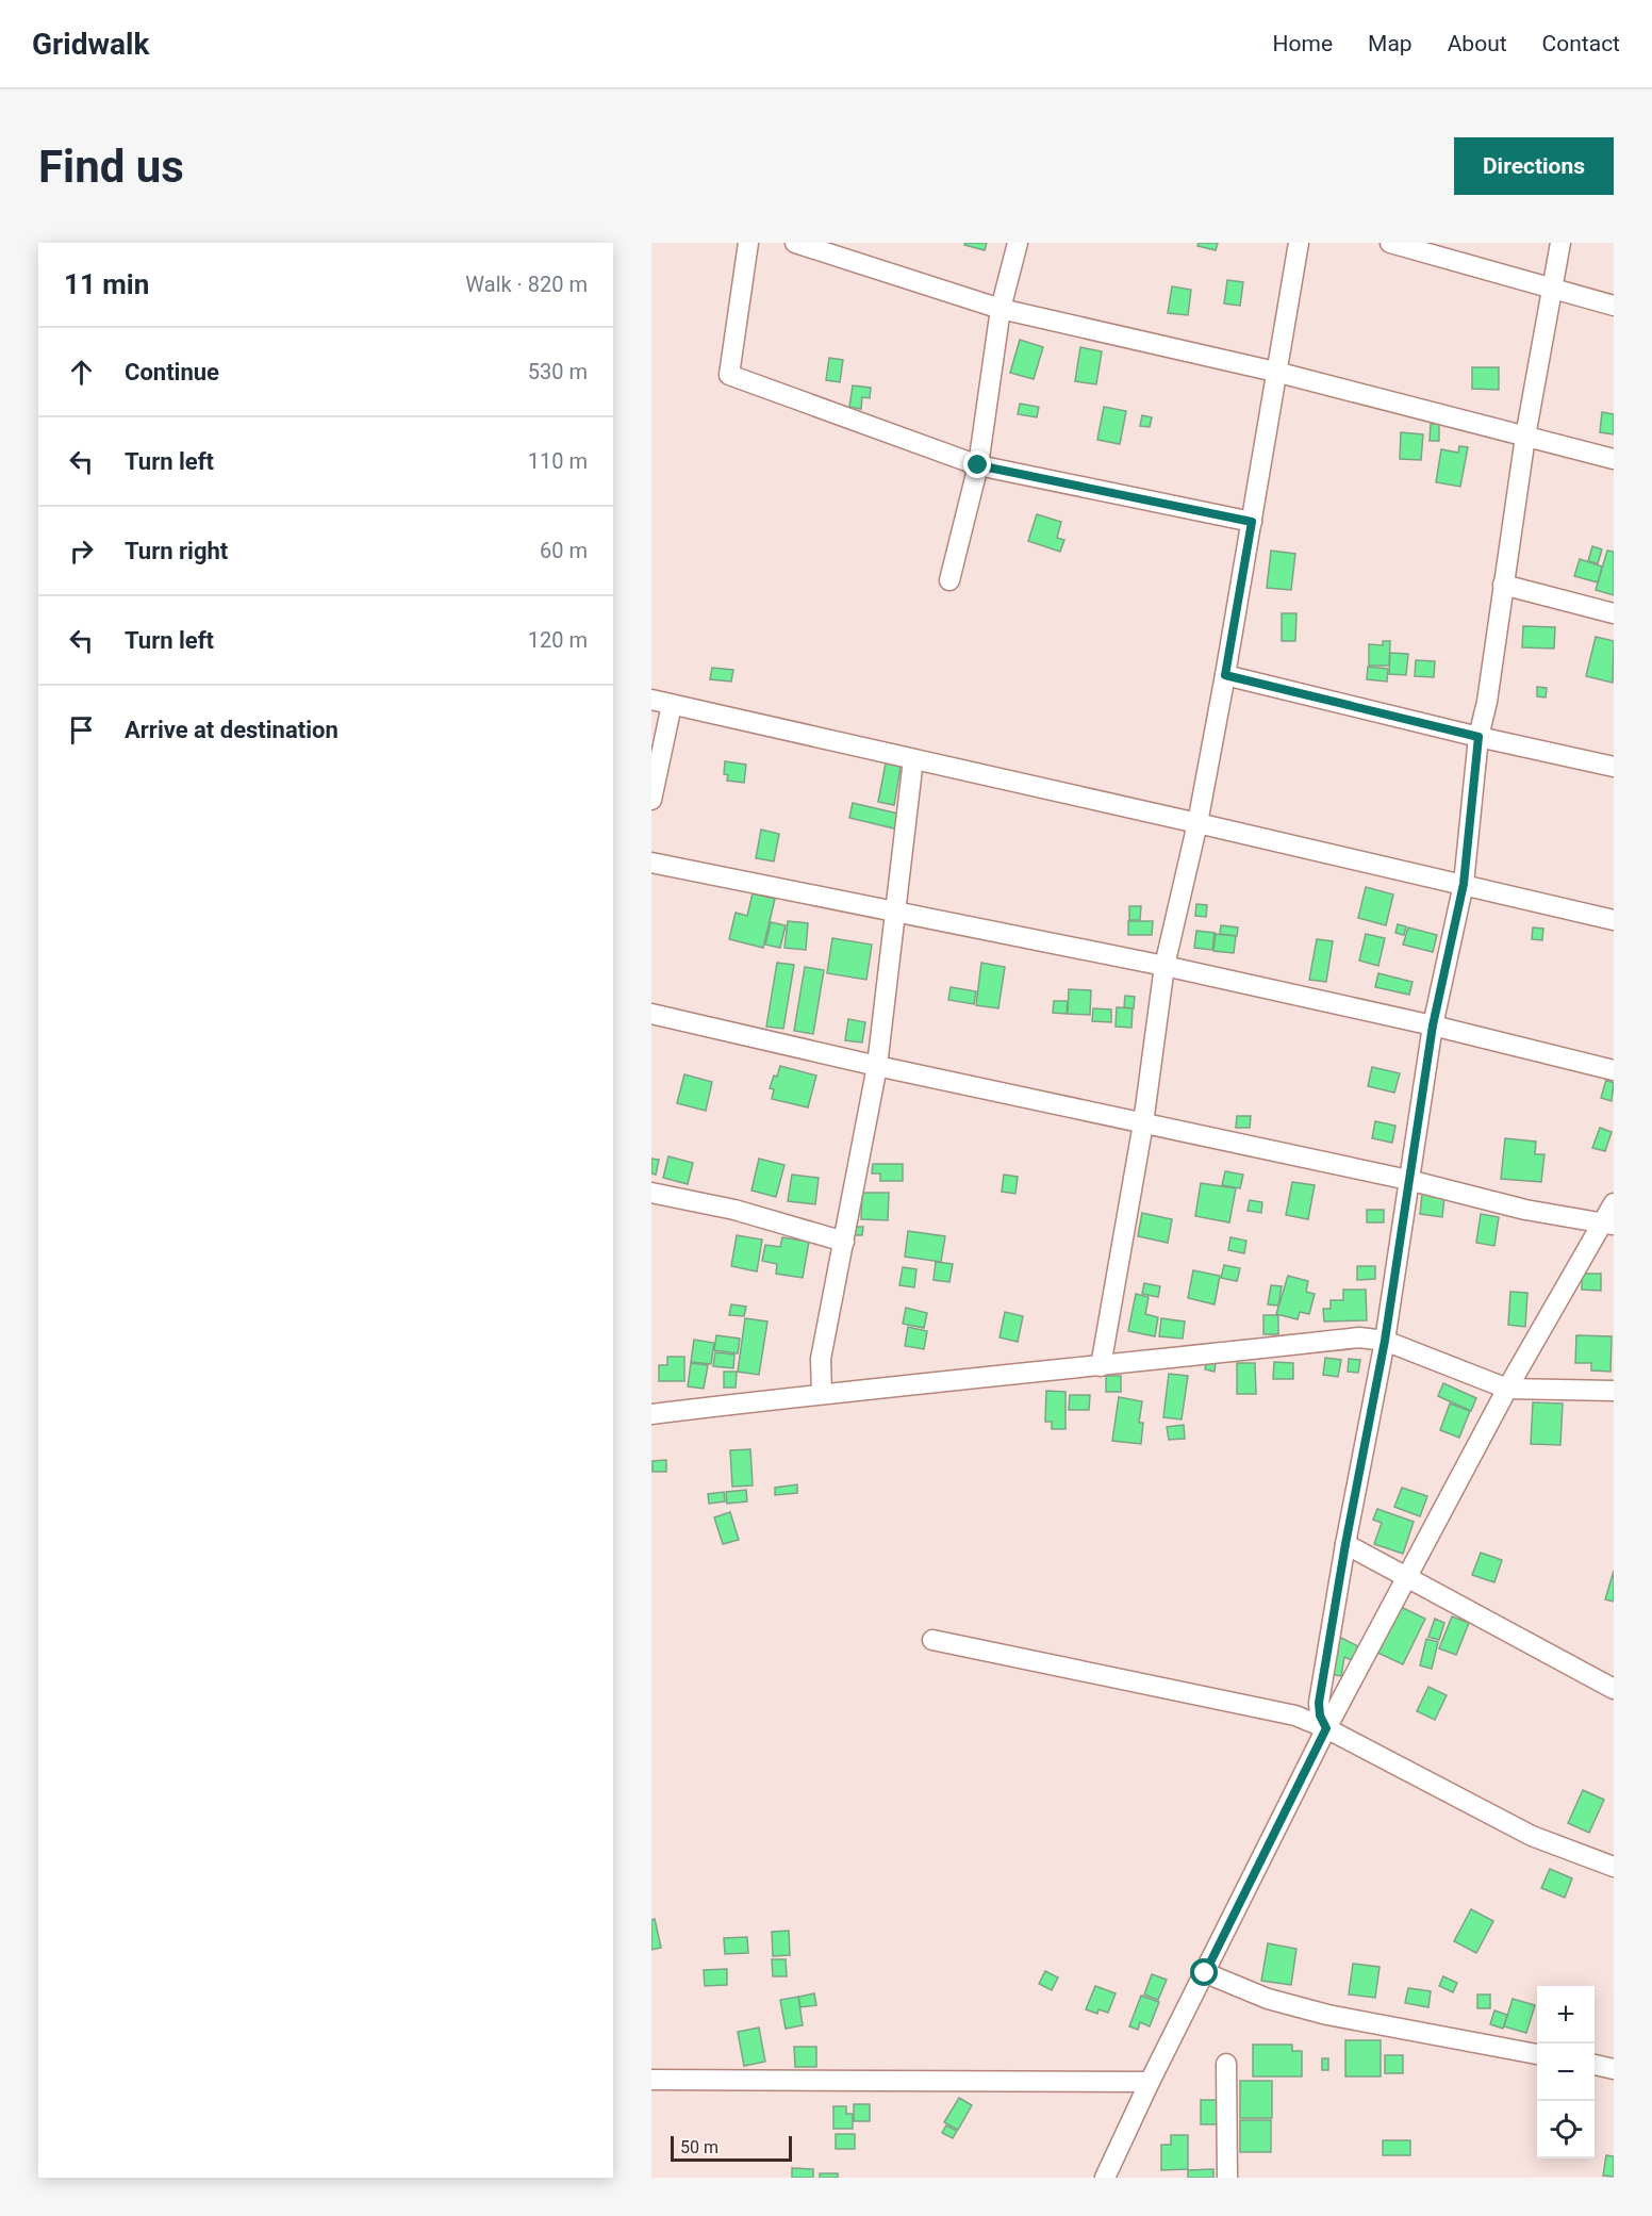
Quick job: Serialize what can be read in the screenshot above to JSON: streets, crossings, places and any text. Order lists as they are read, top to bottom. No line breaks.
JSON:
{"scale_bar":"50 m","page":{"header":"Gridwalk","nav":["Home","Map","About","Contact"],"buttons":"Directions","title":"Find us","heading":["11 min","Walk · 820 m"],"list":[["Continue","530 m"],["Turn left","110 m"],["Turn right","60 m"],["Turn left","120 m"],"Arrive at destination"],"map_buttons":["+","−"],"scale":"50 m"}}
